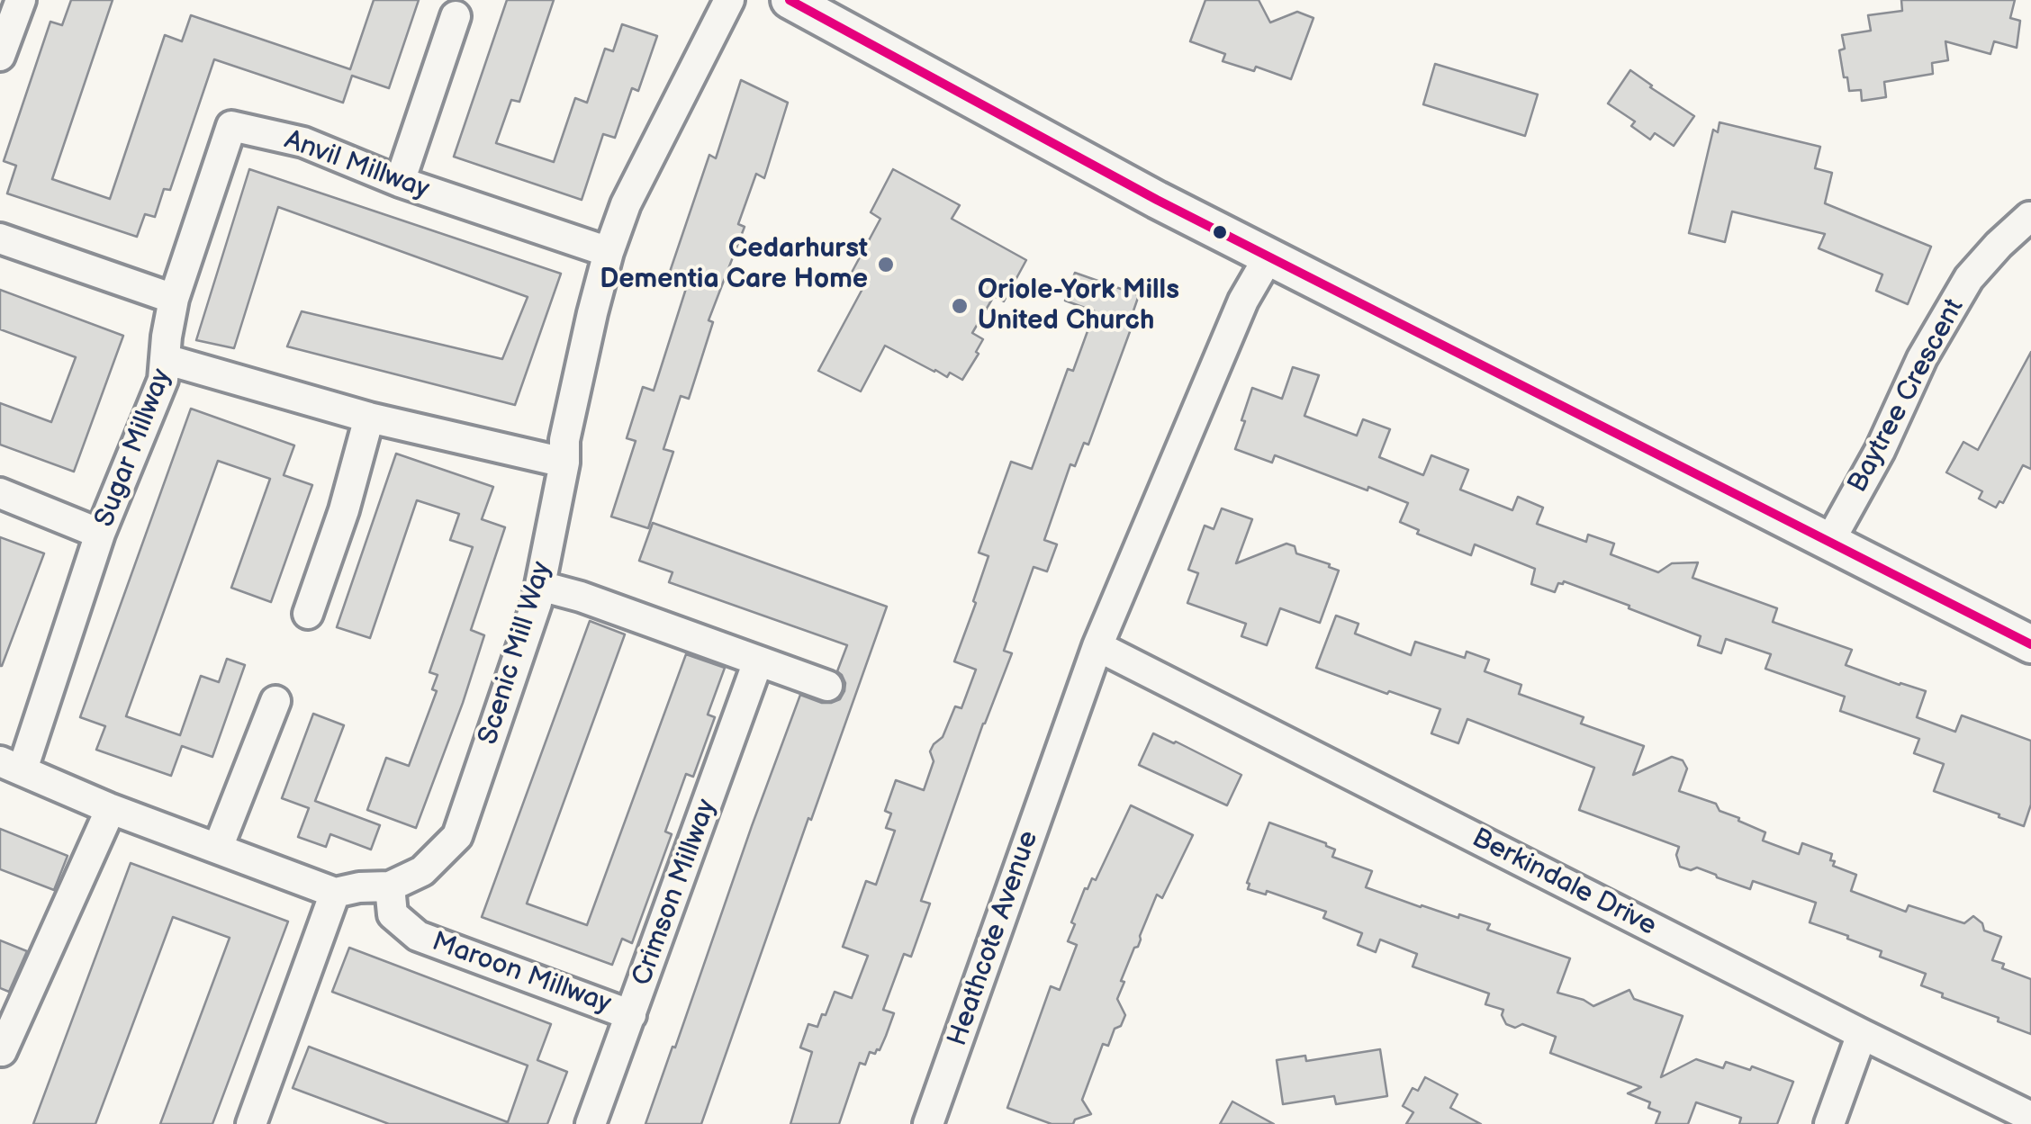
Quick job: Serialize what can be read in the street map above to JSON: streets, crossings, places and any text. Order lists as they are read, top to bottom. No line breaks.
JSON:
{"streets":{"street":["Anvil Millway","Baytree Crescent","Sugar Millway","Scenic Mill Way","Berkindale Drive","Crimson Millway","Heathcote Avenue","Maroon Millway"]},"crossings":[["Anvil Millway","Sugar Millway"],["Anvil Millway","Scenic Mill Way"],["Sugar Millway","Scenic Mill Way"],["Scenic Mill Way","Maroon Millway"],["Berkindale Drive","Heathcote Avenue"],["Crimson Millway","Maroon Millway"]],"places":["Cedarhurst Dementia Care Home","Oriole-York Mills United Church"]}
